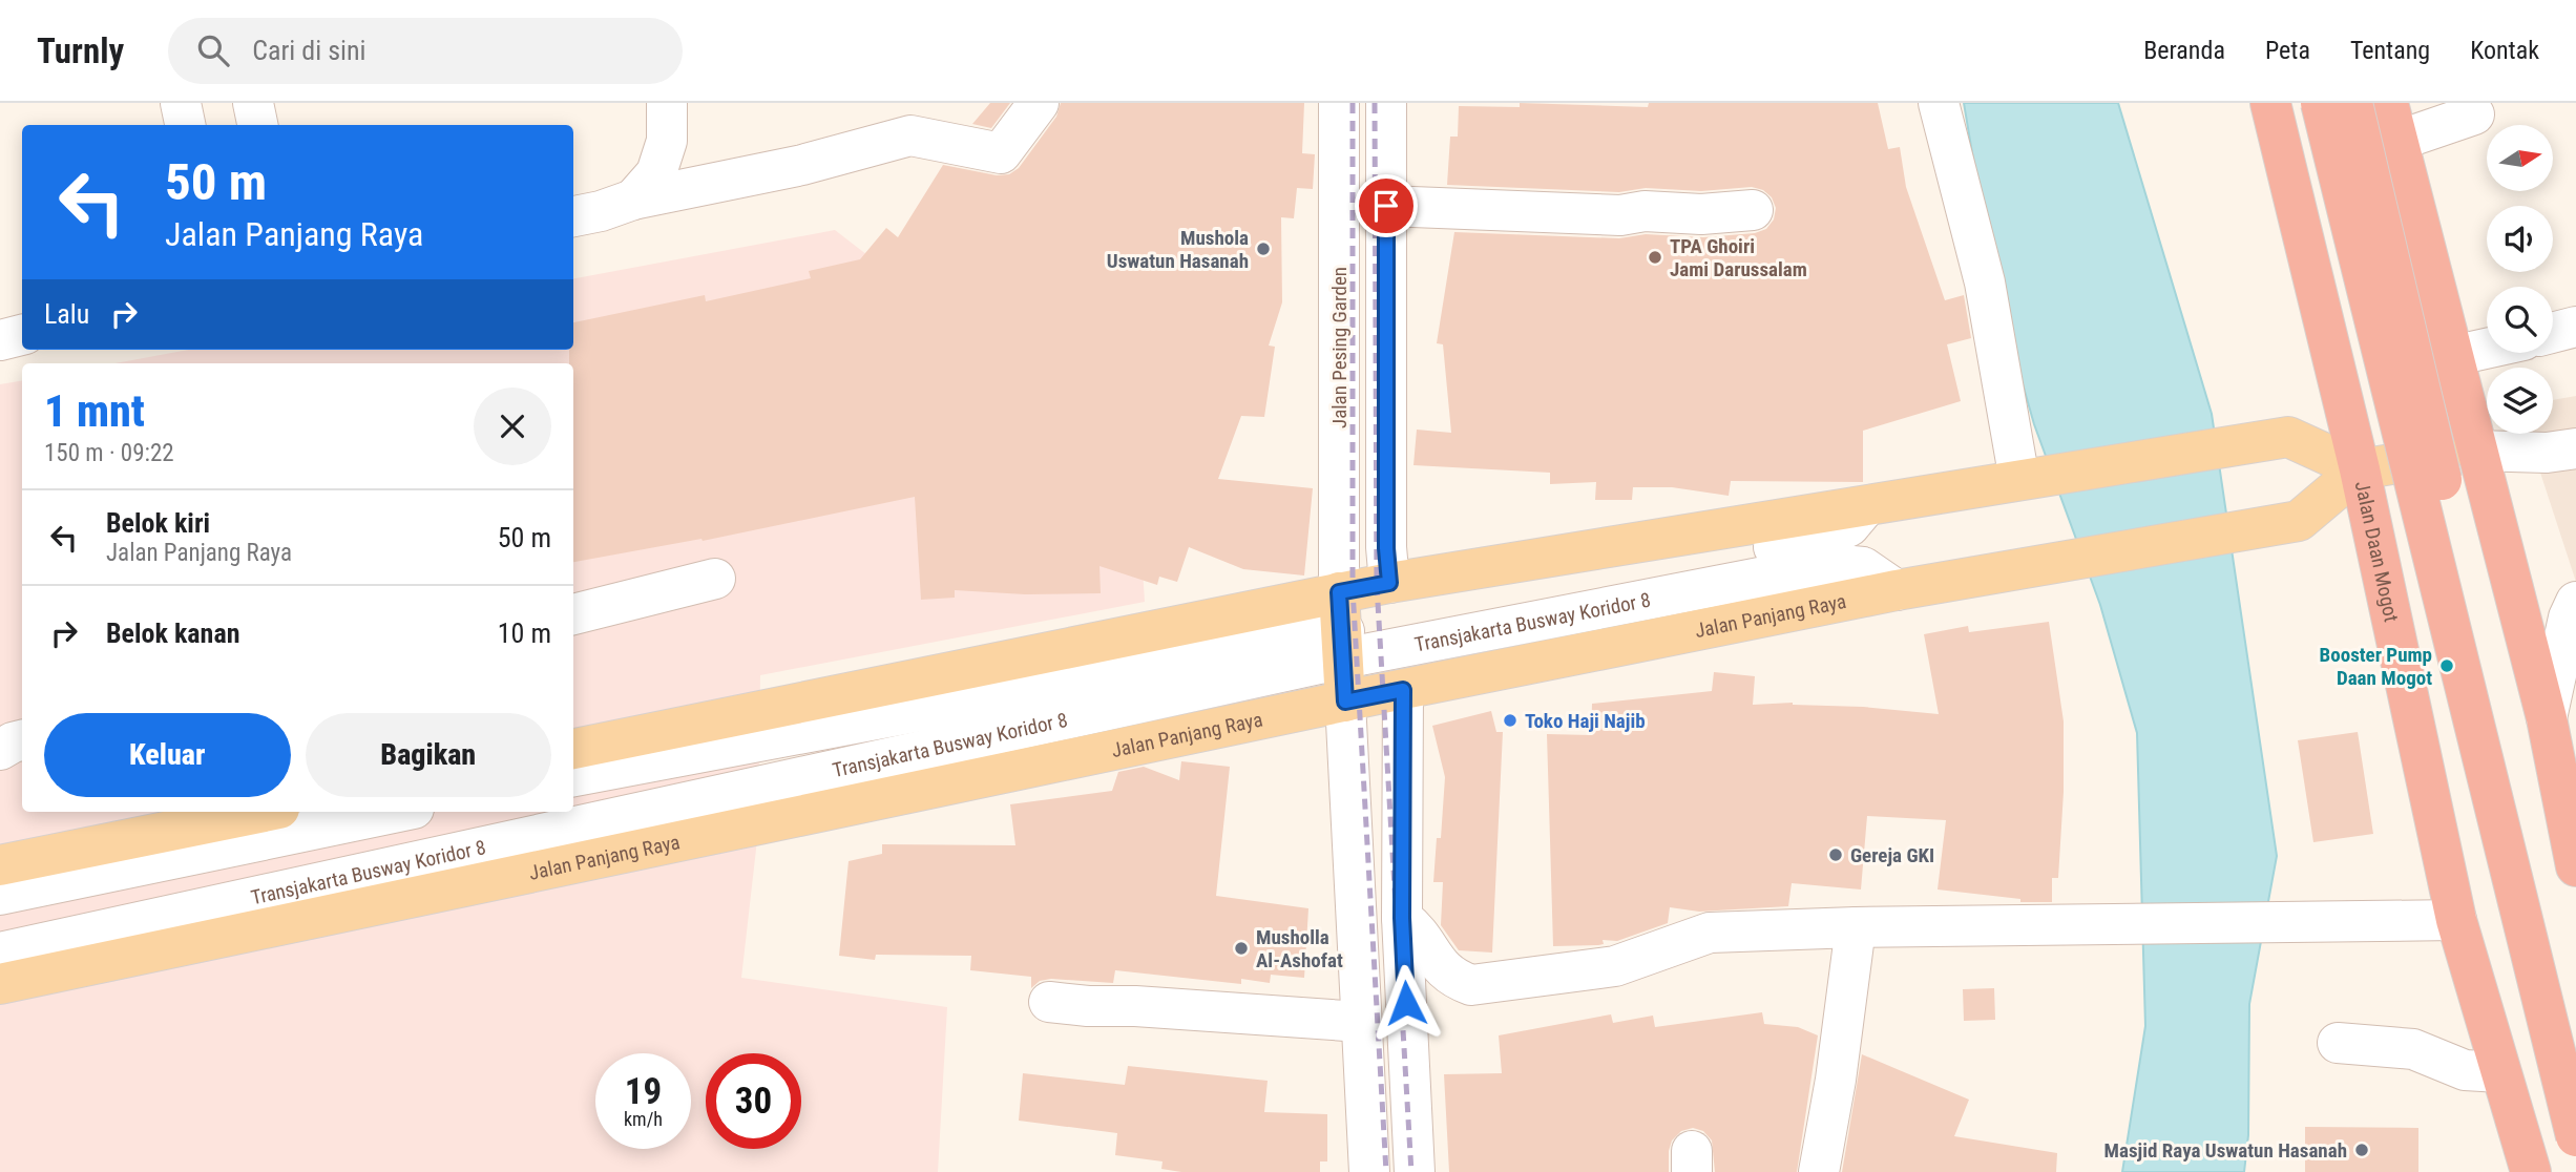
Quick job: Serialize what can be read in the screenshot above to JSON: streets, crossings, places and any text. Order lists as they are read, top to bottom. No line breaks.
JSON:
{"streets":{"highway":["Jalan Daan Mogot"],"main road":["Jalan Panjang Raya"],"street":["Jalan Pesing Garden","Transjakarta Busway Koridor 8"]},"crossings":[["Jalan Daan Mogot","Jalan Panjang Raya"],["Jalan Panjang Raya","Transjakarta Busway Koridor 8"]],"places":["Mushola Uswatun Hasanah","TPA Ghoiri Jami Darussalam","Booster Pump Daan Mogot","Toko Haji Najib","Gereja GKI","Musholla Al-Ashofat","Masjid Raya Uswatun Hasanah"],"north":"right","page":{"header":"Turnly","search":"Cari di sini","nav":["Beranda","Peta","Tentang","Kontak"],"turn":["50 m","Jalan Panjang Raya"],"then":"Lalu","heading":["1 mnt","150 m · 09:22"],"list":[{"name":"Belok kiri","note":"Jalan Panjang Raya","value":"50 m"},{"name":"Belok kanan","value":"10 m"}],"buttons":["Keluar","Bagikan"],"speed":"19 km/h","limit":"30"}}
